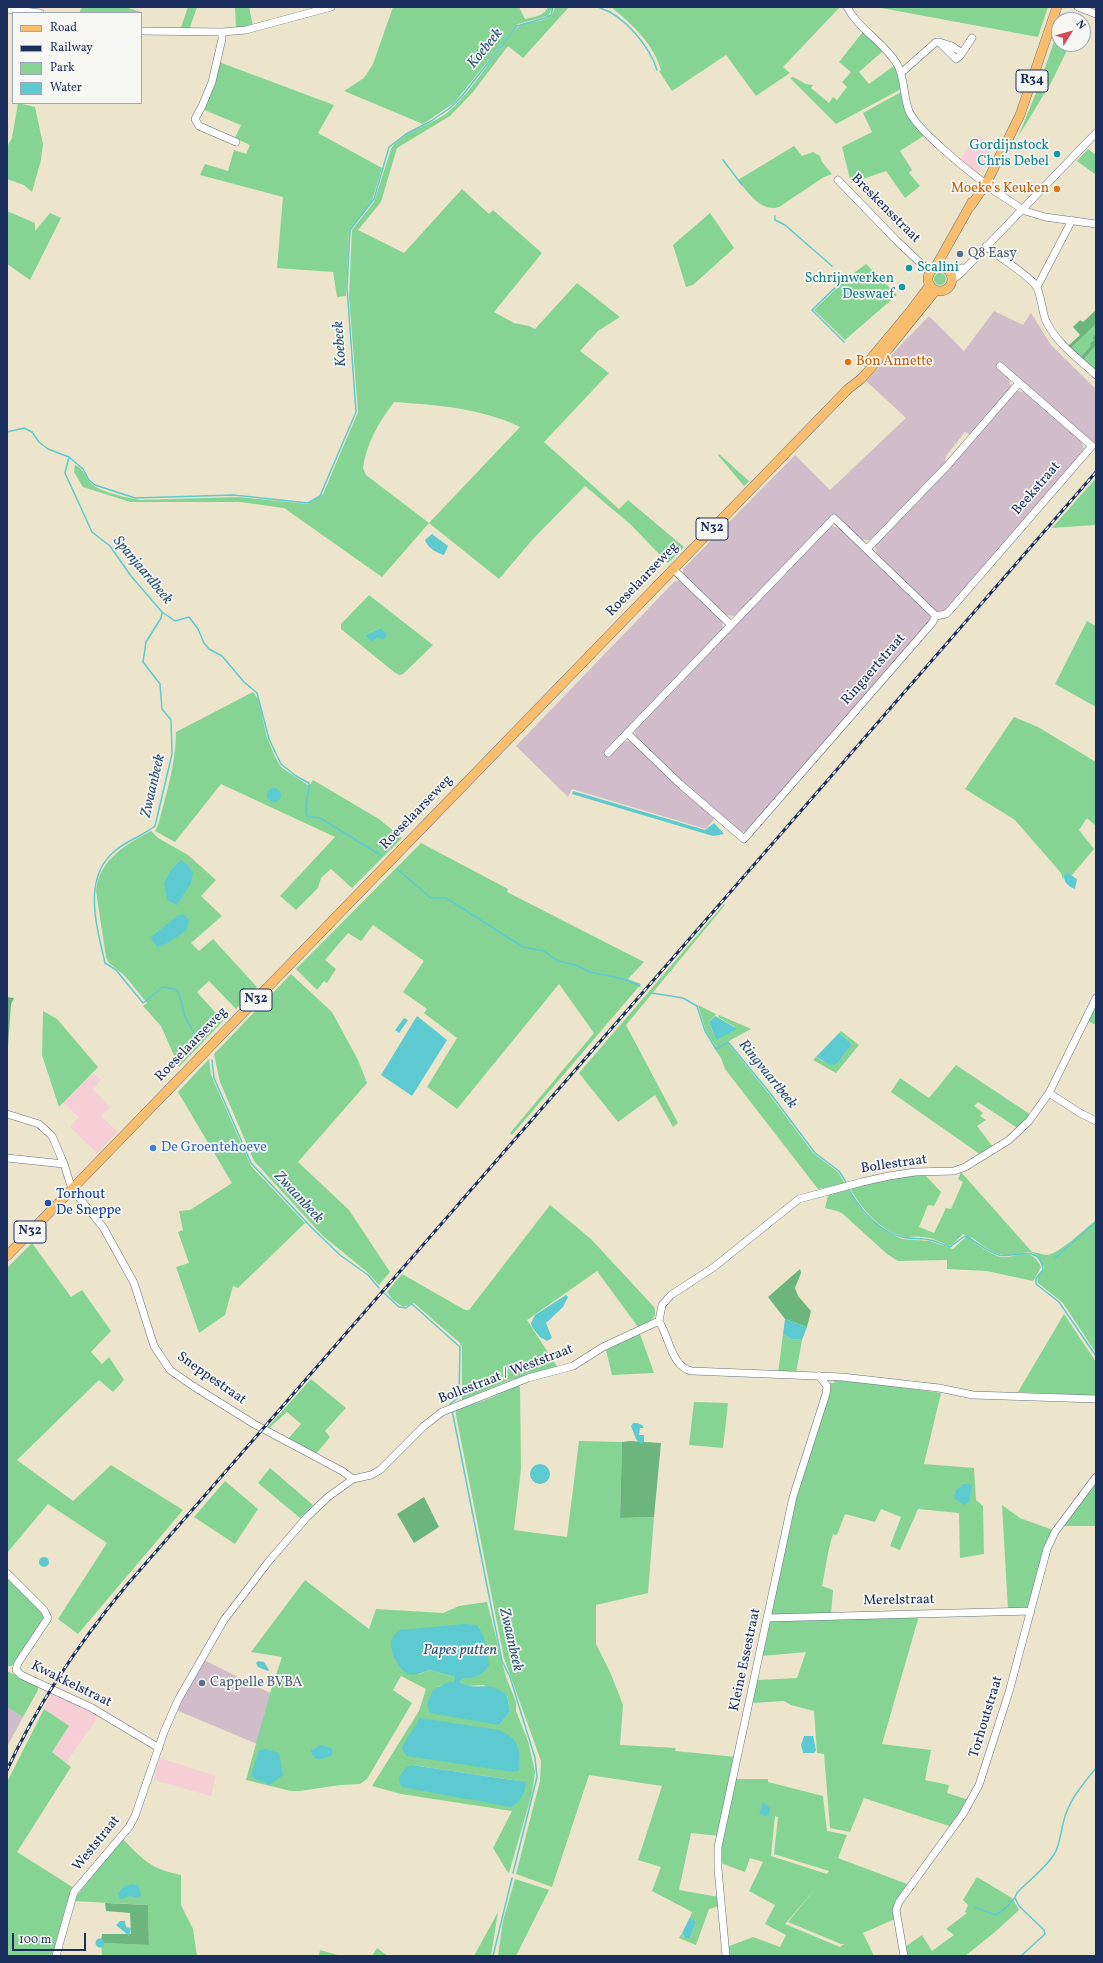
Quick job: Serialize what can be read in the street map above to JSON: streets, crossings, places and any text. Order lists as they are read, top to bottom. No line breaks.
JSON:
{"streets":{"main road":["R34","N32","Roeselaarseweg"],"street":["Breskensstraat","Beekstraat","Ringaertstraat","Bollestraat","Bollestraat / Weststraat","Sneppestraat","Merelstraat","Kleine Essestraat","Kwakkelstraat","Torhoutstraat","Weststraat"]},"crossings":[["R34","Breskensstraat"],["R34","N32"],["R34","Roeselaarseweg"],["Breskensstraat","N32"],["Breskensstraat","Roeselaarseweg"],["Beekstraat","Ringaertstraat"],["N32","Roeselaarseweg"],["Roeselaarseweg","Sneppestraat"],["Bollestraat","Bollestraat / Weststraat"],["Bollestraat / Weststraat","Sneppestraat"],["Bollestraat / Weststraat","Kwakkelstraat"],["Bollestraat / Weststraat","Weststraat"],["Merelstraat","Kleine Essestraat"],["Merelstraat","Torhoutstraat"],["Kwakkelstraat","Weststraat"]],"water":["Koebeek","Spanjaardbeek","Zwaanbeek","Ringvaartbeek","Papes putten"],"places":["Gordijnstock Chris Debel","Moeke's Keuken","Q8 Easy","Scalini","Schrijnwerken Deswaef","Bon Annette","De Groentehoeve","Torhout De Sneppe","Cappelle BVBA"],"legend":["Road","Railway","Park","Water"],"scale_bar":"100 m","north":"top right"}
